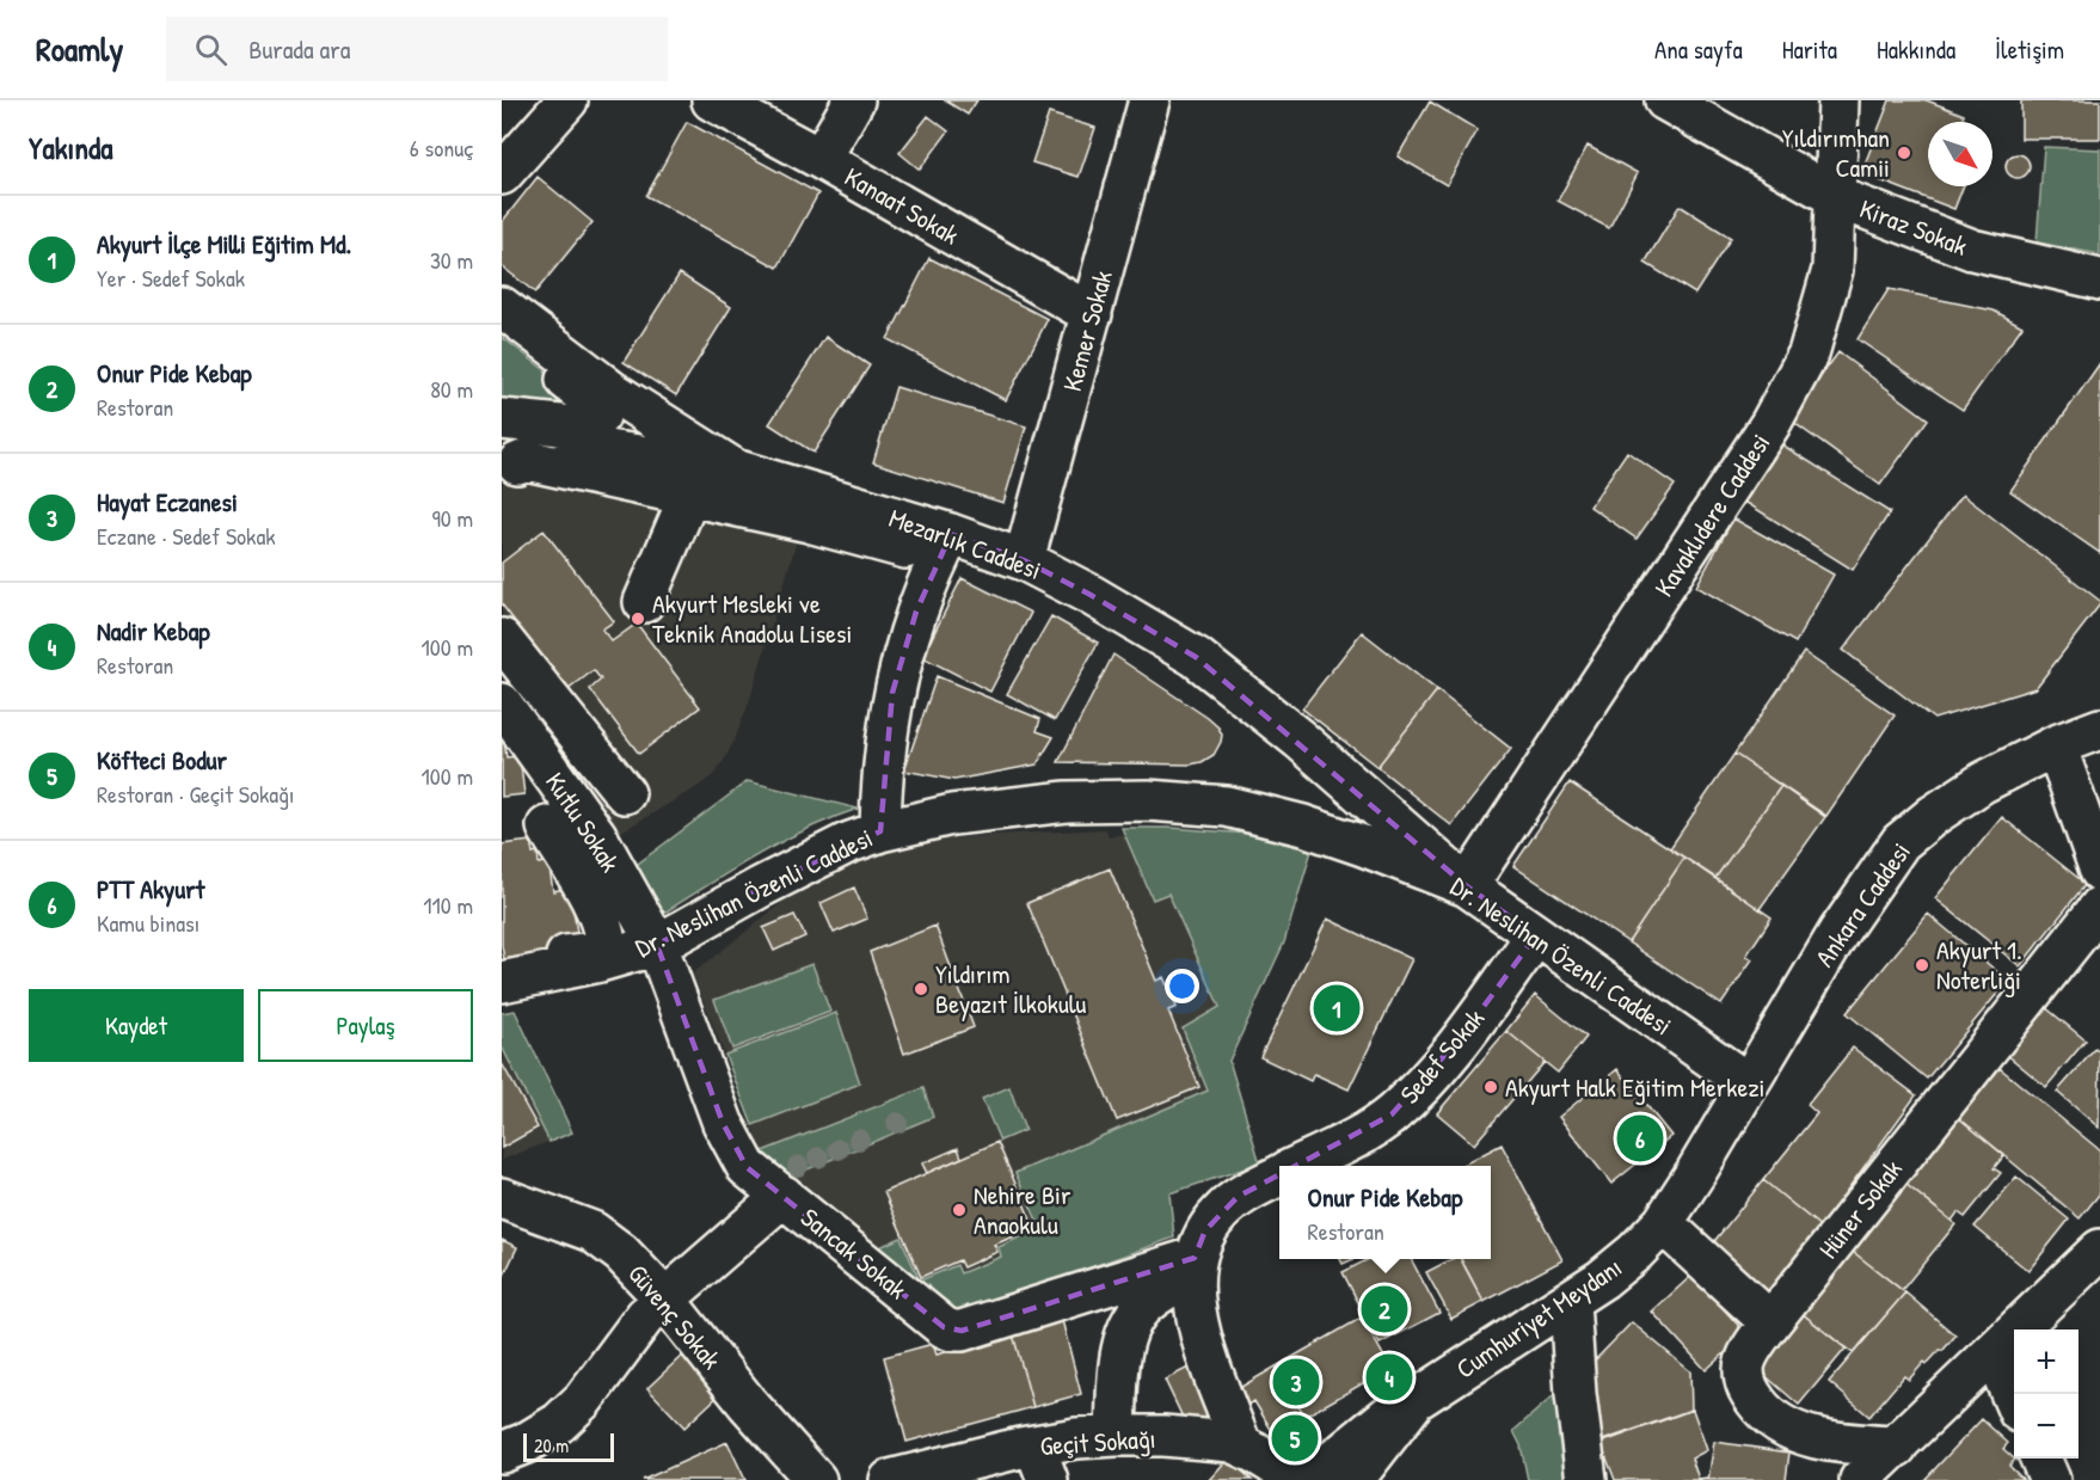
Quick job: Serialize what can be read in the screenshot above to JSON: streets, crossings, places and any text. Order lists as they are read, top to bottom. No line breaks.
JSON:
{"streets":{"street":["Kanaat Sokak","Kiraz Sokak","Kemer Sokak","Kavaklıdere Caddesi","Mezarlık Caddesi","Kutlu Sokak","Dr. Neslihan Özenli Caddesi","Ankara Caddesi","Sedef Sokak","Hüner Sokak","Sancak Sokak","Güvenç Sokak","Cumhuriyet Meydanı","Geçit Sokağı"]},"crossings":[["Kanaat Sokak","Kemer Sokak"],["Kiraz Sokak","Kavaklıdere Caddesi"],["Kemer Sokak","Mezarlık Caddesi"],["Kavaklıdere Caddesi","Mezarlık Caddesi"],["Kavaklıdere Caddesi","Dr. Neslihan Özenli Caddesi"],["Mezarlık Caddesi","Dr. Neslihan Özenli Caddesi"],["Kutlu Sokak","Dr. Neslihan Özenli Caddesi"],["Kutlu Sokak","Sancak Sokak"],["Dr. Neslihan Özenli Caddesi","Ankara Caddesi"],["Dr. Neslihan Özenli Caddesi","Sedef Sokak"],["Dr. Neslihan Özenli Caddesi","Sancak Sokak"],["Dr. Neslihan Özenli Caddesi","Cumhuriyet Meydanı"],["Ankara Caddesi","Cumhuriyet Meydanı"],["Sedef Sokak","Sancak Sokak"]],"places":["Yıldırımhan Camii","Akyurt Mesleki ve Teknik Anadolu Lisesi","Akyurt 1. Noterliği","Yıldırım Beyazıt İlkokulu","Akyurt Halk Eğitim Merkezi","Nehire Bir Anaokulu"],"scale_bar":"20 m","north":"bottom right","page":{"header":"Roamly","search":"Burada ara","nav":["Ana sayfa","Harita","Hakkında","İletişim"],"heading":["Yakında","6 sonuç"],"list":[{"mark":"1","name":"Akyurt İlçe Milli Eğitim Md.","note":"Yer · Sedef Sokak","value":"30 m"},{"mark":"2","name":"Onur Pide Kebap","note":"Restoran","value":"80 m"},{"mark":"3","name":"Hayat Eczanesi","note":"Eczane · Sedef Sokak","value":"90 m"},{"mark":"4","name":"Nadir Kebap","note":"Restoran","value":"100 m"},{"mark":"5","name":"Köfteci Bodur","note":"Restoran · Geçit Sokağı","value":"100 m"},{"mark":"6","name":"PTT Akyurt","note":"Kamu binası","value":"110 m"}],"buttons":["Kaydet","Paylaş"],"pins":["1","6","2","4","3","5"],"popup":["Onur Pide Kebap","Restoran"],"map_buttons":["+","−"],"scale":"20 m"}}
